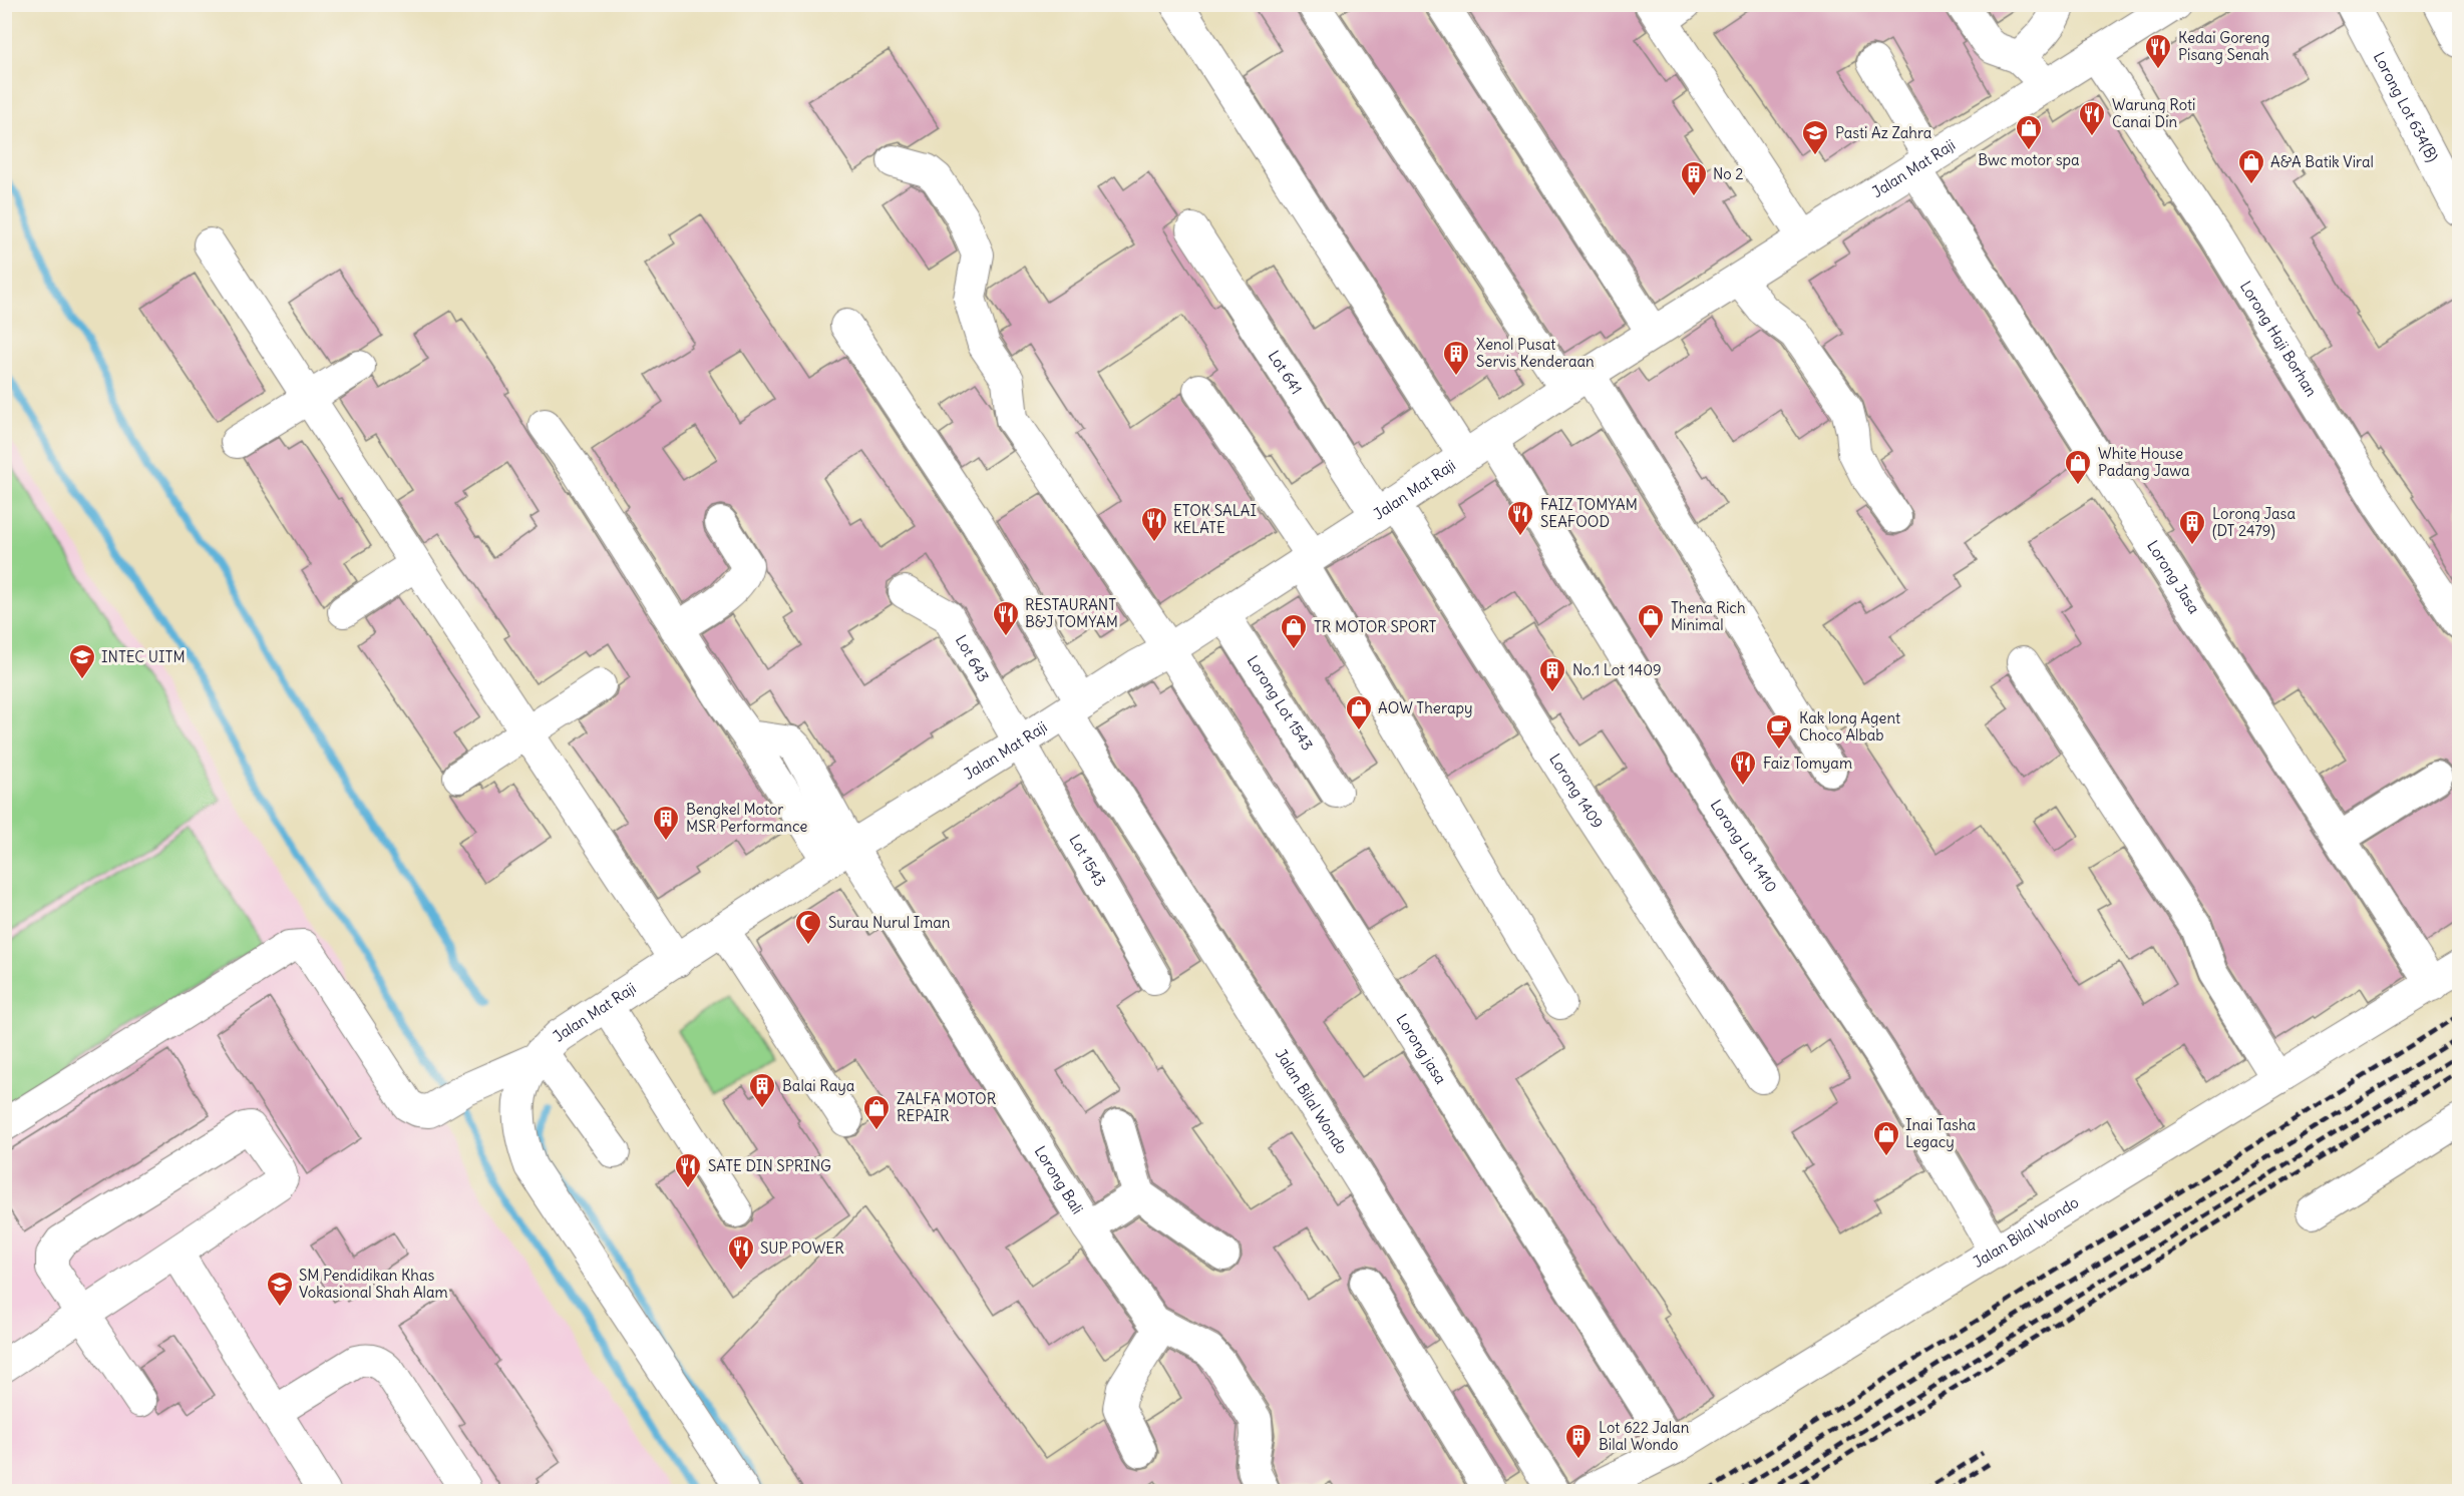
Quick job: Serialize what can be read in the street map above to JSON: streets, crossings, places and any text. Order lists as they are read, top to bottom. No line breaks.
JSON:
{"streets":{"street":["Lorong Lot 634(B)","Jalan Mat Raji","Lorong Haji Borhan","Lot 641","Lorong Jasa","Lot 643","Lorong Lot 1543","Lorong 1409","Lorong Lot 1410","Lot 1543","Lorong jasa","Jalan Bilal Wondo","Lorong Bali"]},"crossings":[["Jalan Mat Raji","Lorong Haji Borhan"],["Jalan Mat Raji","Lot 641"],["Jalan Mat Raji","Lorong Jasa"],["Jalan Mat Raji","Lot 643"],["Jalan Mat Raji","Lorong Lot 1543"],["Jalan Mat Raji","Lorong 1409"],["Jalan Mat Raji","Lorong Lot 1410"],["Jalan Mat Raji","Lot 1543"],["Jalan Mat Raji","Lorong jasa"],["Jalan Mat Raji","Jalan Bilal Wondo"],["Jalan Mat Raji","Lorong Bali"],["Lot 641","Lorong 1409"],["Lorong Jasa","Jalan Bilal Wondo"],["Lot 643","Lot 1543"],["Lorong Lot 1410","Jalan Bilal Wondo"],["Lorong jasa","Jalan Bilal Wondo"]],"places":{"restaurant":["Kedai Goreng Pisang Senah","Warung Roti Canai Din","FAIZ TOMYAM SEAFOOD","ETOK SALAI KELATE","RESTAURANT B&J TOMYAM","Faiz Tomyam","SATE DIN SPRING","SUP POWER"],"shop":["Bwc motor spa","A&A Batik Viral","White House Padang Jawa","Thena Rich Minimal","TR MOTOR SPORT","AOW Therapy","ZALFA MOTOR REPAIR","Inai Tasha Legacy"],"school or university":["Pasti Az Zahra","INTEC UITM","SM Pendidikan Khas Vokasional Shah Alam"],"building":["No 2","Xenol Pusat Servis Kenderaan","Lorong Jasa (DT 2479)","No.1 Lot 1409","Bengkel Motor MSR Performance","Balai Raya","Lot 622 Jalan Bilal Wondo"],"cafe":["Kak long Agent Choco Albab"],"mosque":["Surau Nurul Iman"]}}
